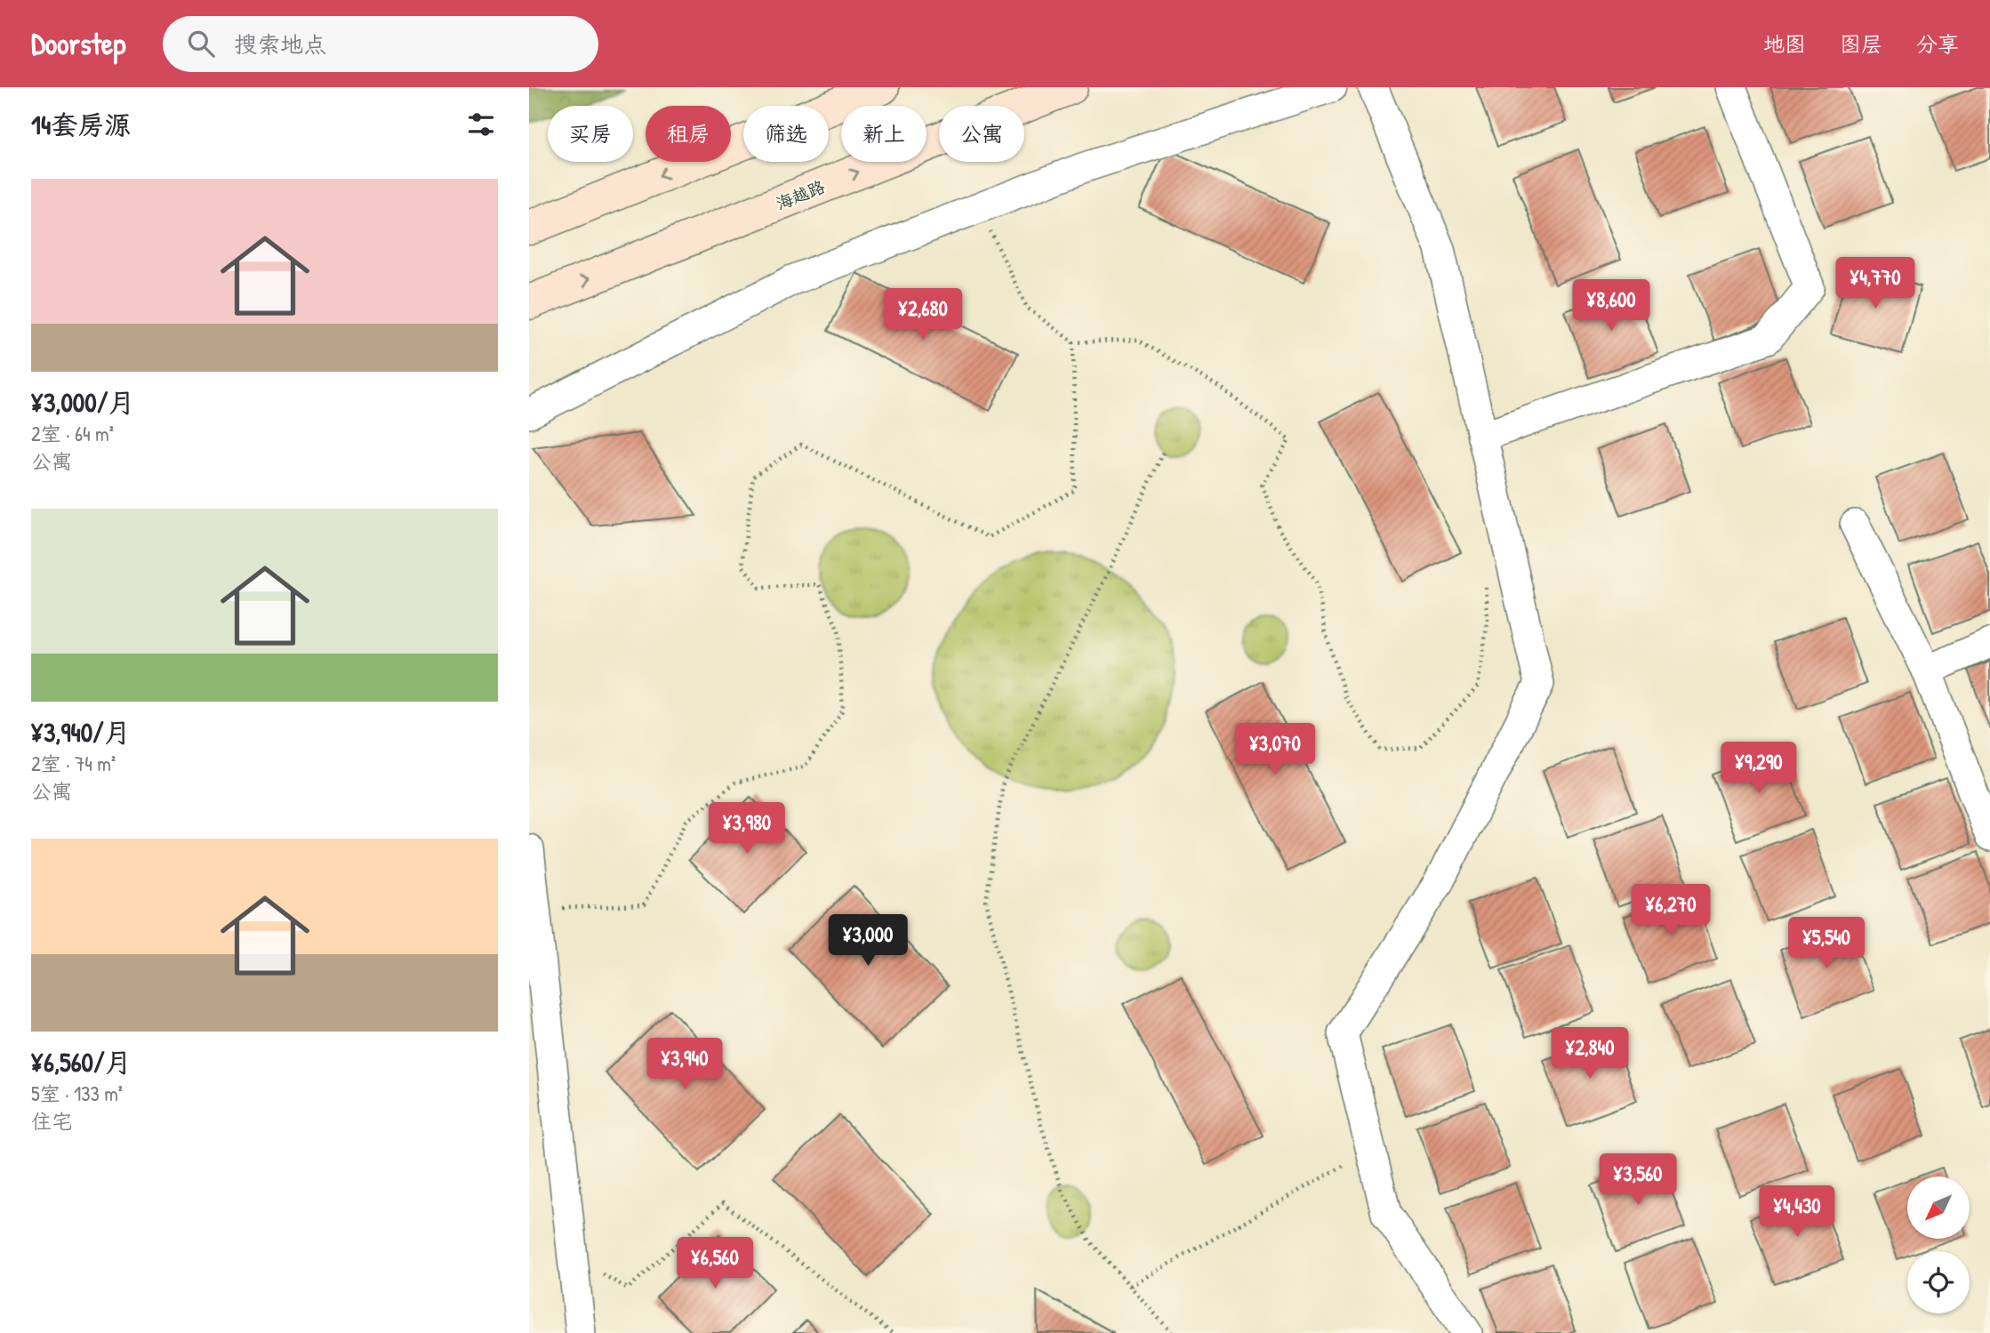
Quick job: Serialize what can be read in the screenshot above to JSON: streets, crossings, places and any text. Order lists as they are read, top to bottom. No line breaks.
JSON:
{"streets":{"street":["海越路"]},"north":"bottom left","page":{"header":"Doorstep","search":"搜索地点","nav":["地图","图层","分享"],"heading":"14套房源","chip":["买房","租房","筛选","新上","公寓"],"list":[{"name":"¥3,000/月","note":"2室 · 64 m² · 公寓"},{"name":"¥3,940/月","note":"2室 · 74 m² · 公寓"},{"name":"¥6,560/月","note":"5室 · 133 m² · 住宅"}],"price":["¥4,770","¥8,600","¥2,680","¥3,070","¥9,290","¥3,980","¥6,270","¥3,000","¥5,540","¥2,840","¥3,940","¥3,560","¥4,430","¥6,560"]}}
